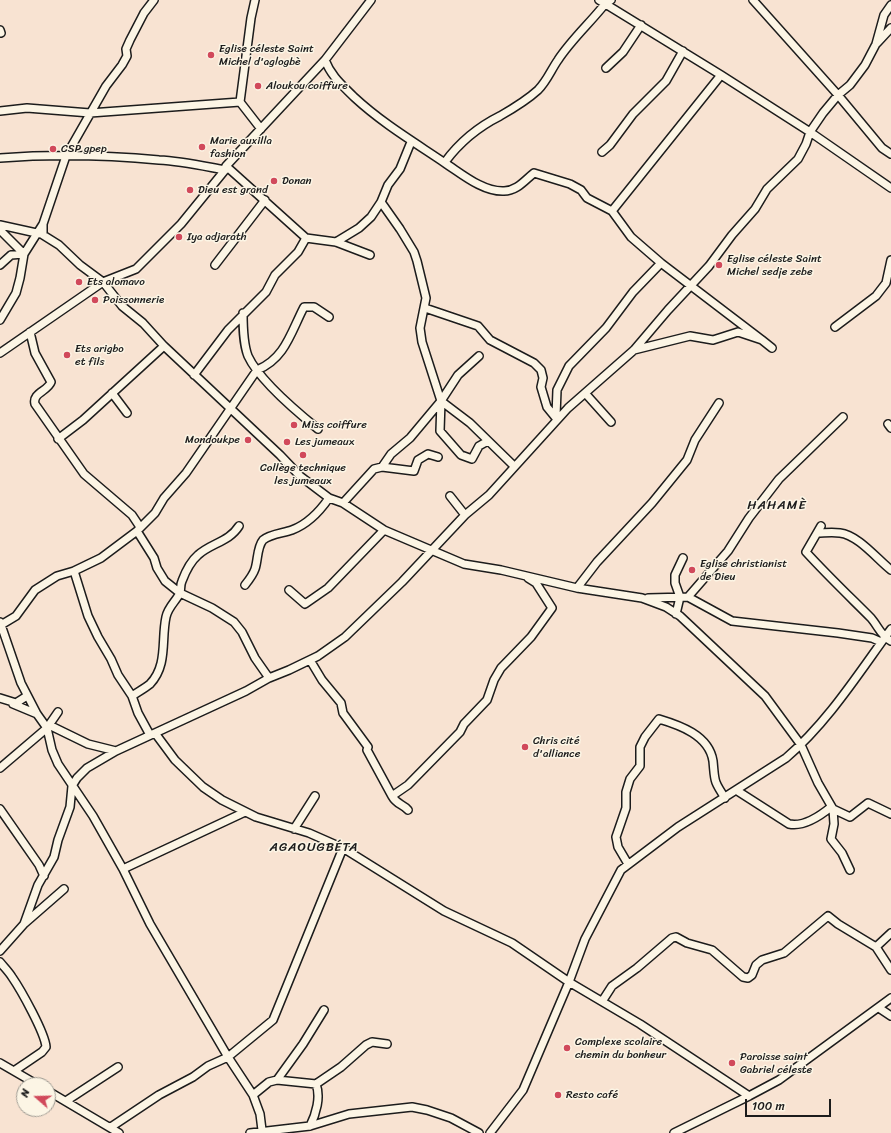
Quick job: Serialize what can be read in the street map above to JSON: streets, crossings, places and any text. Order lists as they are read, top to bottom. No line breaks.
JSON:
{"districts":["HAHAMÈ","AGAOUGBÉTA"],"places":["Eglise céleste Saint Michel d'aglogbè","Aloukou coiffure","Marie auxilla fashion","CSP gpep","Donan","Dieu est grand","Iya adjarath","Eglise céleste Saint Michel sedje zebe","Ets alomavo","Poissonnerie","Ets arigbo et fils","Miss coiffure","Mondoukpe","Les jumeaux","Collège technique les jumeaux","Eglise christianist de Dieu","Chris cité d'alliance","Complexe scolaire chemin du bonheur","Paroisse saint Gabriel céleste","Resto café"],"scale_bar":"100 m","north":"left"}
